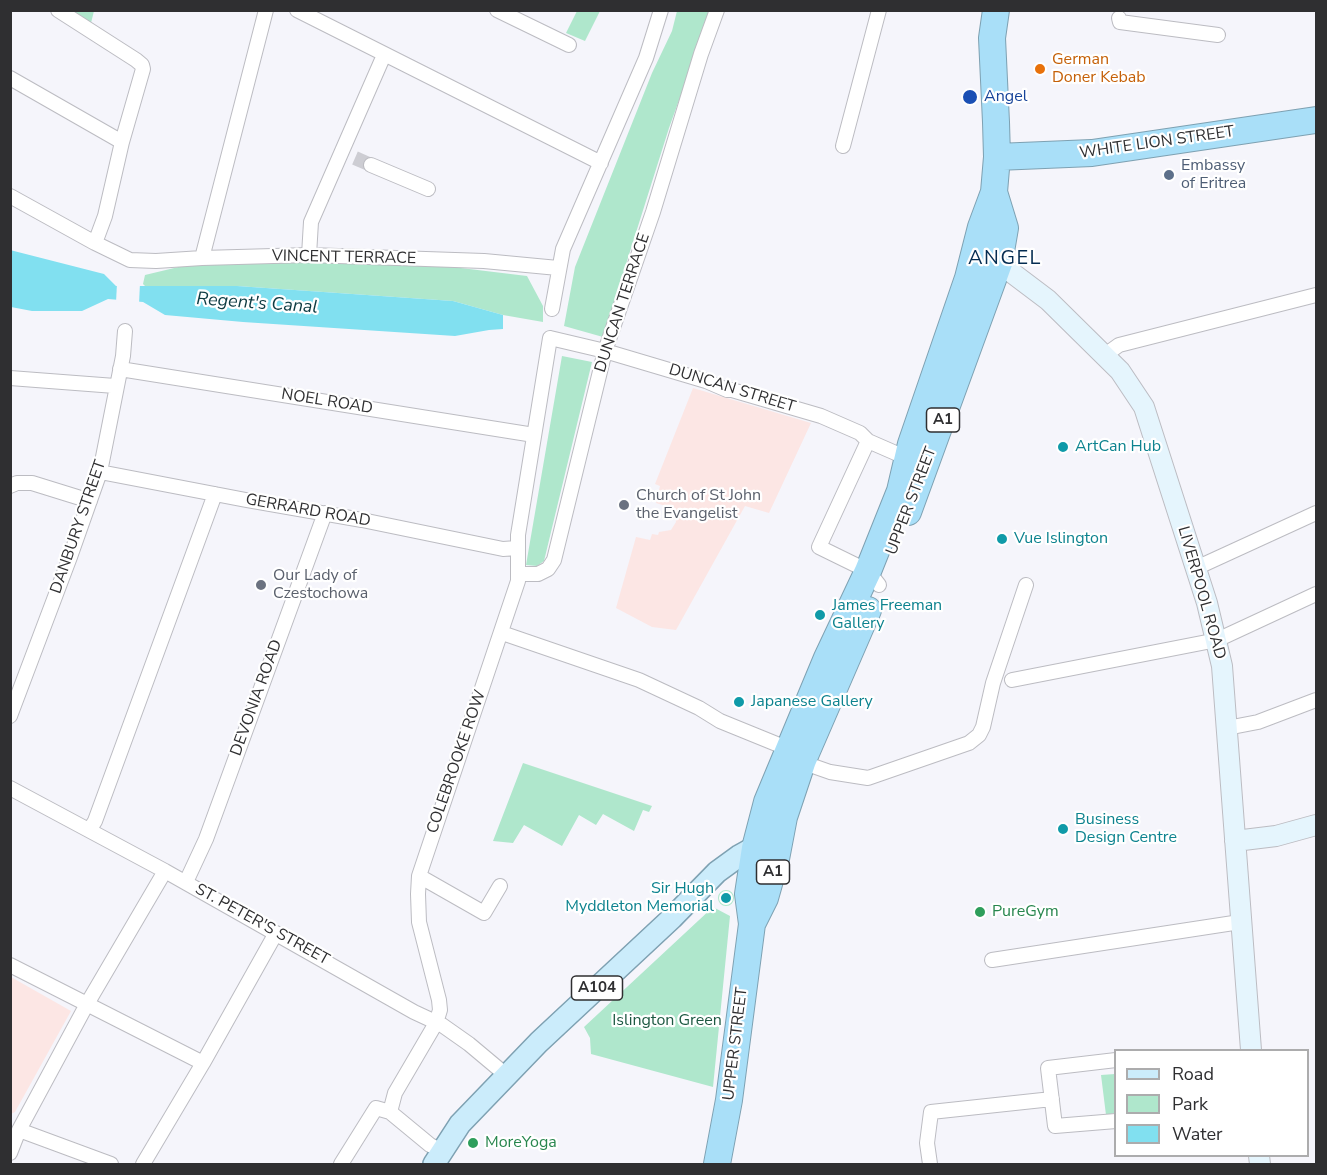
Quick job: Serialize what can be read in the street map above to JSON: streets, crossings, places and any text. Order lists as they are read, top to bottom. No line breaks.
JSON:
{"streets":{"highway":["WHITE LION STREET","A1","UPPER STREET"],"main road":["LIVERPOOL ROAD","A104"],"street":["VINCENT TERRACE","DUNCAN TERRACE","DUNCAN STREET","NOEL ROAD","GERRARD ROAD","DANBURY STREET","DEVONIA ROAD","COLEBROOKE ROW","ST. PETER'S STREET"]},"crossings":[["WHITE LION STREET","A1"],["DUNCAN TERRACE","DUNCAN STREET"],["DUNCAN TERRACE","COLEBROOKE ROW"],["DUNCAN STREET","UPPER STREET"],["DUNCAN STREET","COLEBROOKE ROW"],["NOEL ROAD","DANBURY STREET"],["NOEL ROAD","COLEBROOKE ROW"],["A1","UPPER STREET"],["UPPER STREET","LIVERPOOL ROAD"],["UPPER STREET","A104"],["GERRARD ROAD","DANBURY STREET"],["GERRARD ROAD","DEVONIA ROAD"],["GERRARD ROAD","COLEBROOKE ROW"],["DEVONIA ROAD","ST. PETER'S STREET"],["COLEBROOKE ROW","ST. PETER'S STREET"],["ST. PETER'S STREET","A104"]],"districts":["ANGEL"],"water":["Regent's Canal"],"parks":["Islington Green"],"places":["German Doner Kebab","Angel","Embassy of Eritrea","ArtCan Hub","Church of St John the Evangelist","Vue Islington","Our Lady of Czestochowa","James Freeman Gallery","Japanese Gallery","Business Design Centre","Sir Hugh Myddleton Memorial","PureGym","MoreYoga"],"legend":["Road","Park","Water"]}
